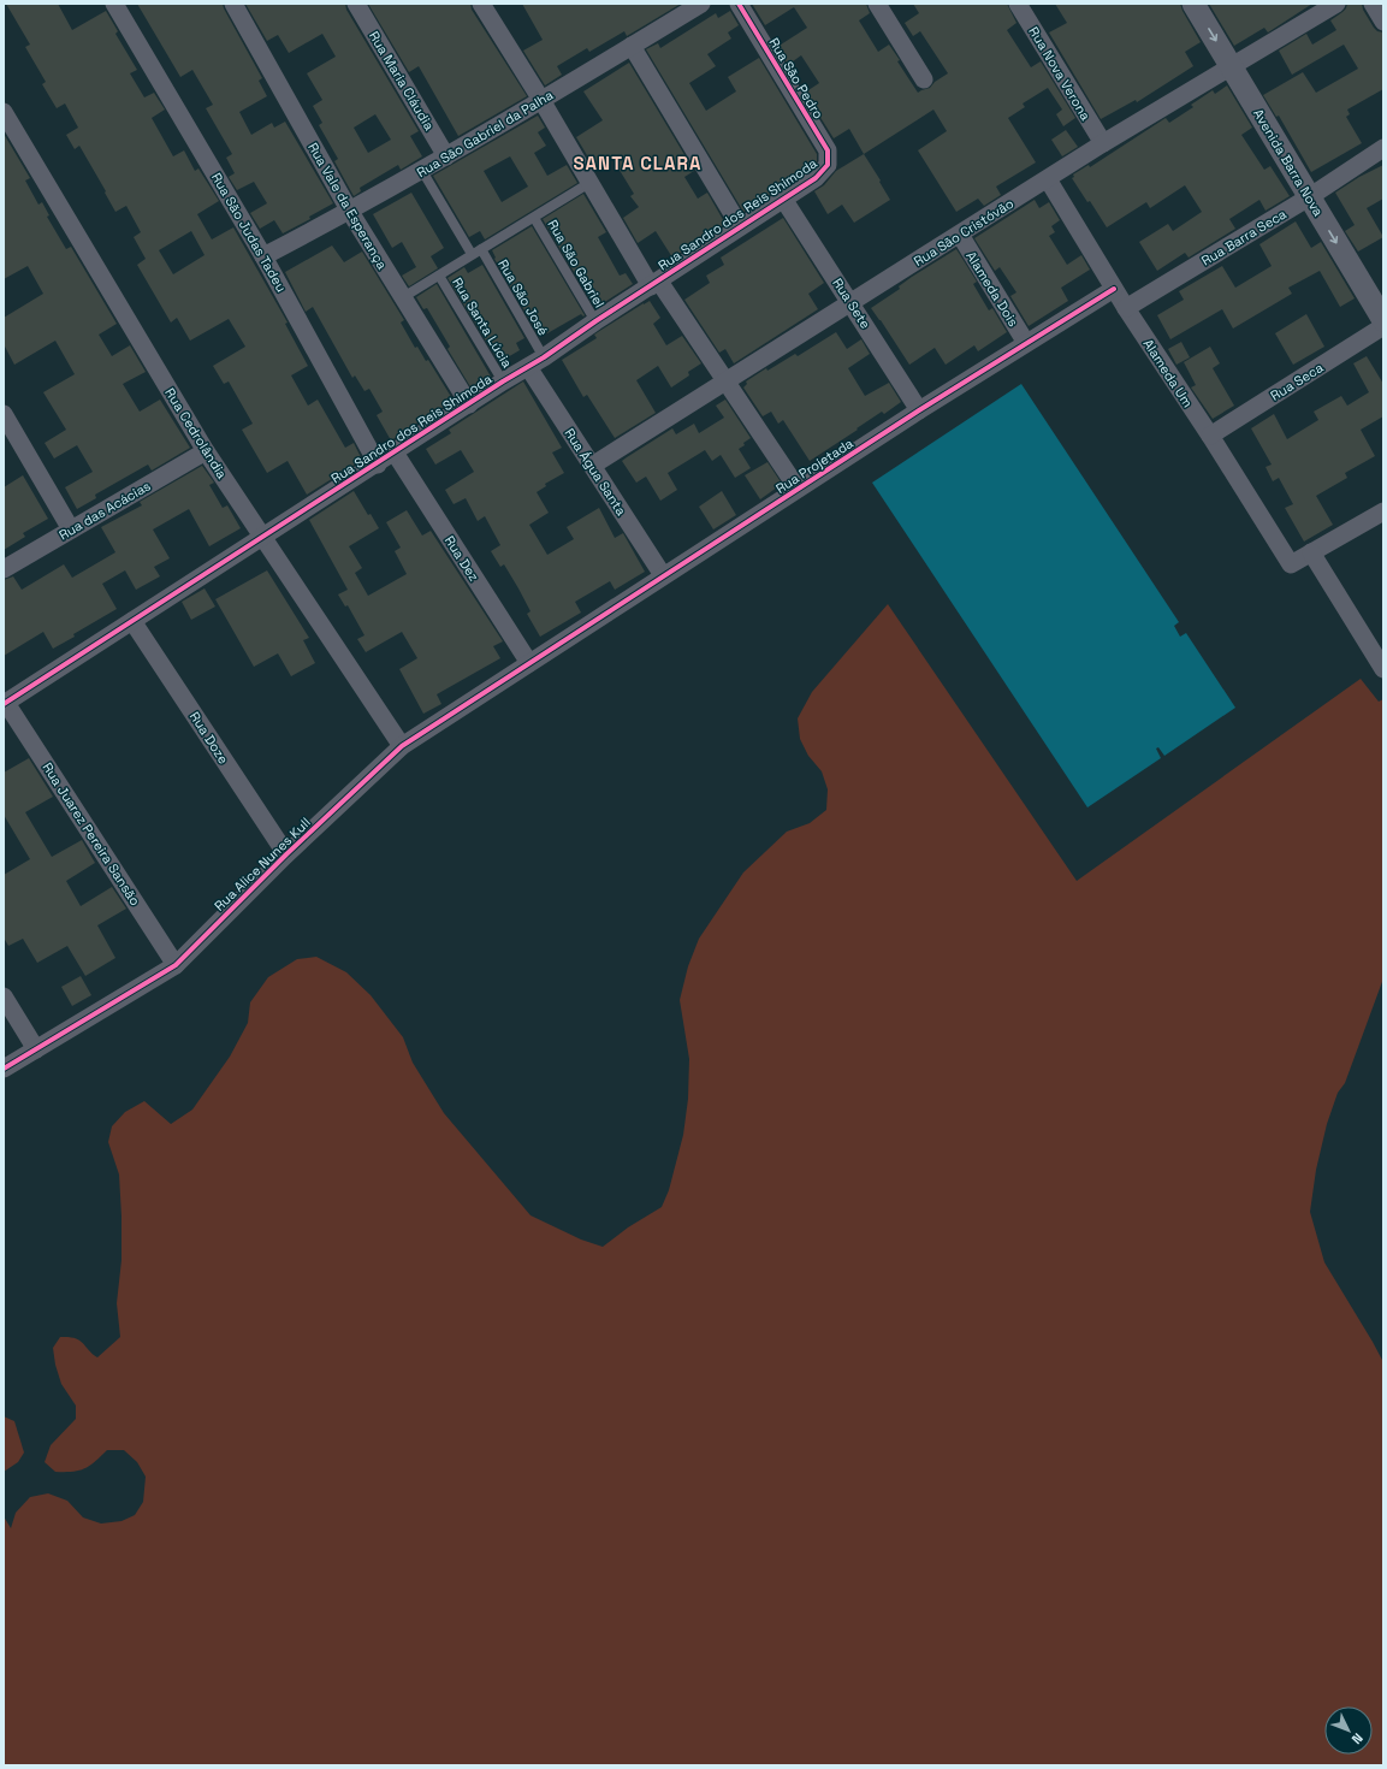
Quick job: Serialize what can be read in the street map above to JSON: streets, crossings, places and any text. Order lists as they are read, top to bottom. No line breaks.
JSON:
{"streets":{"street":["Rua Nova Verona","Rua São Pedro","Rua Maria Cláudia","Rua São Gabriel da Palha","Avenida Barra Nova","Rua Vale da Esperança","Rua Sandro dos Reis Shimoda","Rua São Judas Tadeu","Rua São Cristóvão","Rua Barra Seca","Alameda Dois","Rua Sete","Alameda Um","Rua Seca","Rua Cedrolândia","Rua Projetada","Rua Água Santa","Rua das Acácias","Rua Dez","Rua Doze","Rua Juarez Pereira Sansão","Rua Alice Nunes Kull"],"lane":["Rua São Gabriel","Rua São José","Rua Santa Lúcia"]},"crossings":[["Rua Nova Verona","Rua São Cristóvão"],["Rua São Pedro","Rua Sandro dos Reis Shimoda"],["Rua Maria Cláudia","Rua São Gabriel da Palha"],["Rua São Gabriel da Palha","Rua Vale da Esperança"],["Rua São Gabriel da Palha","Rua São Judas Tadeu"],["Rua São Gabriel da Palha","Rua São José"],["Avenida Barra Nova","Rua São Cristóvão"],["Avenida Barra Nova","Rua Barra Seca"],["Rua Vale da Esperança","Rua Sandro dos Reis Shimoda"],["Rua Sandro dos Reis Shimoda","Rua São Judas Tadeu"],["Rua Sandro dos Reis Shimoda","Rua São Gabriel"],["Rua Sandro dos Reis Shimoda","Rua São José"],["Rua Sandro dos Reis Shimoda","Rua Sete"],["Rua Sandro dos Reis Shimoda","Rua Santa Lúcia"],["Rua Sandro dos Reis Shimoda","Rua Cedrolândia"],["Rua Sandro dos Reis Shimoda","Rua Água Santa"],["Rua Sandro dos Reis Shimoda","Rua Dez"],["Rua Sandro dos Reis Shimoda","Rua Doze"],["Rua Sandro dos Reis Shimoda","Rua Juarez Pereira Sansão"],["Rua São Cristóvão","Alameda Dois"],["Rua São Cristóvão","Rua Sete"],["Rua São Cristóvão","Alameda Um"],["Rua São Cristóvão","Rua Água Santa"],["Rua Barra Seca","Alameda Um"],["Alameda Dois","Rua Projetada"],["Rua São José","Rua Água Santa"],["Rua Sete","Rua Projetada"],["Alameda Um","Rua Seca"],["Alameda Um","Rua Projetada"],["Rua Cedrolândia","Rua das Acácias"],["Rua Cedrolândia","Rua Alice Nunes Kull"],["Rua Projetada","Rua Água Santa"],["Rua Projetada","Rua Dez"],["Rua Projetada","Rua Alice Nunes Kull"],["Rua Dez","Rua Alice Nunes Kull"],["Rua Doze","Rua Alice Nunes Kull"],["Rua Juarez Pereira Sansão","Rua Alice Nunes Kull"]],"one_way":["Avenida Barra Nova"],"districts":["SANTA CLARA"],"north":"bottom right"}
